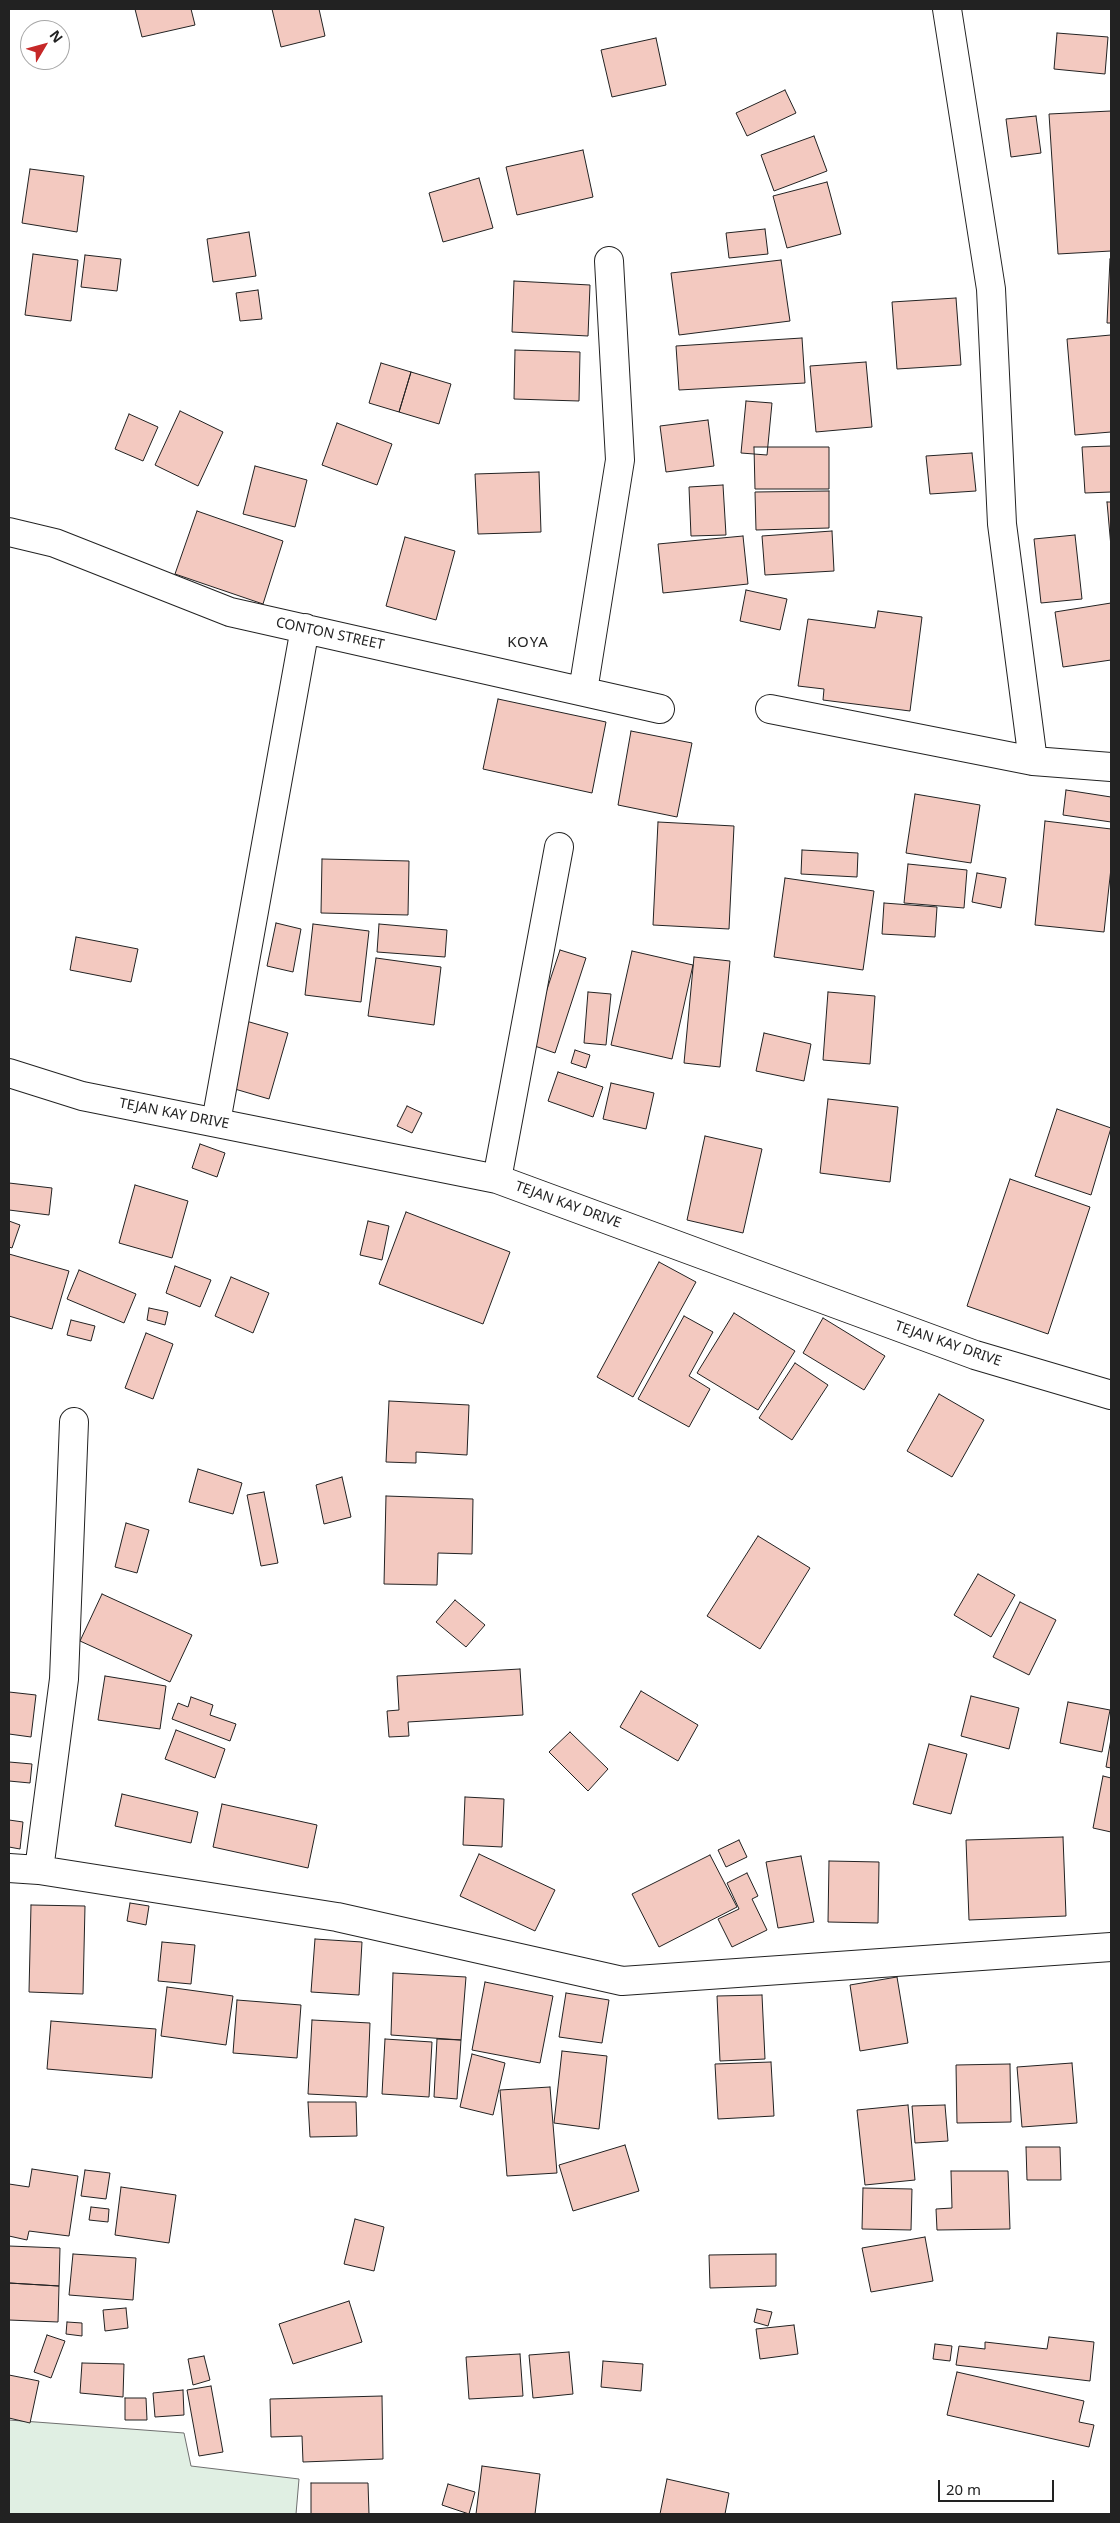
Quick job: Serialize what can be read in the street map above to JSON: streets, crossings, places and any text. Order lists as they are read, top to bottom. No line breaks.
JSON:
{"streets":{"street":["CONTON STREET","TEJAN KAY DRIVE"]},"districts":["KOYA"],"scale_bar":"20 m","north":"top right"}
